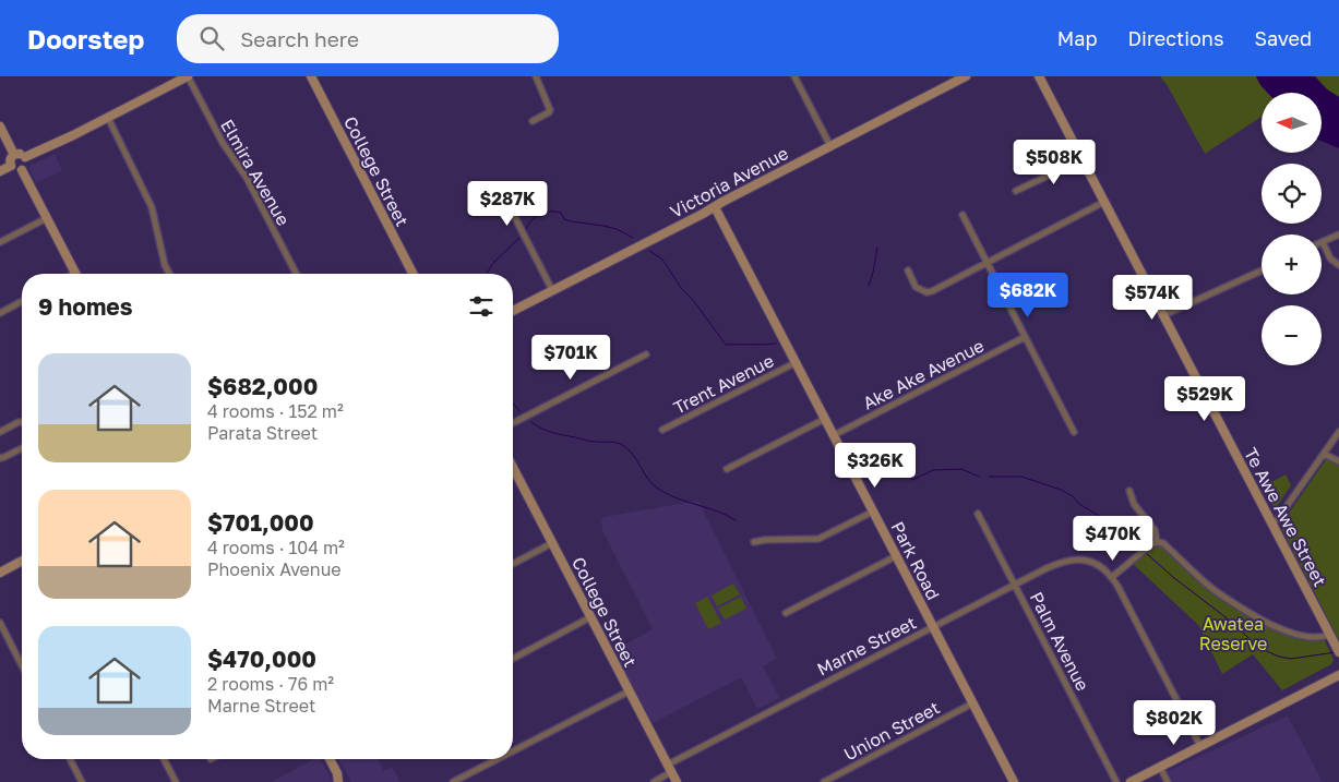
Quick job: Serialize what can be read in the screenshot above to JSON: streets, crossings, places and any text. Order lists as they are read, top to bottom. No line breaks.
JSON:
{"streets":{"street":["College Street","Elmira Avenue","Victoria Avenue","Ake Ake Avenue","Trent Avenue","Te Awe Awe Street","Park Road","Palm Avenue","Marne Street","Union Street"]},"crossings":[["College Street","Marne Street"],["Victoria Avenue","Park Road"],["Ake Ake Avenue","Park Road"],["Trent Avenue","Park Road"],["Park Road","Marne Street"],["Park Road","Union Street"],["Palm Avenue","Marne Street"]],"parks":["Awatea Reserve"],"north":"left","page":{"header":"Doorstep","search":"Search here","nav":["Map","Directions","Saved"],"map_buttons":["+","−"],"price":["$508K","$287K","$682K","$574K","$701K","$529K","$326K","$470K","$802K"],"heading":"9 homes","list":[{"name":"$682,000","note":"4 rooms · 152 m² · Parata Street"},{"name":"$701,000","note":"4 rooms · 104 m² · Phoenix Avenue"},{"name":"$470,000","note":"2 rooms · 76 m² · Marne Street"}]}}
